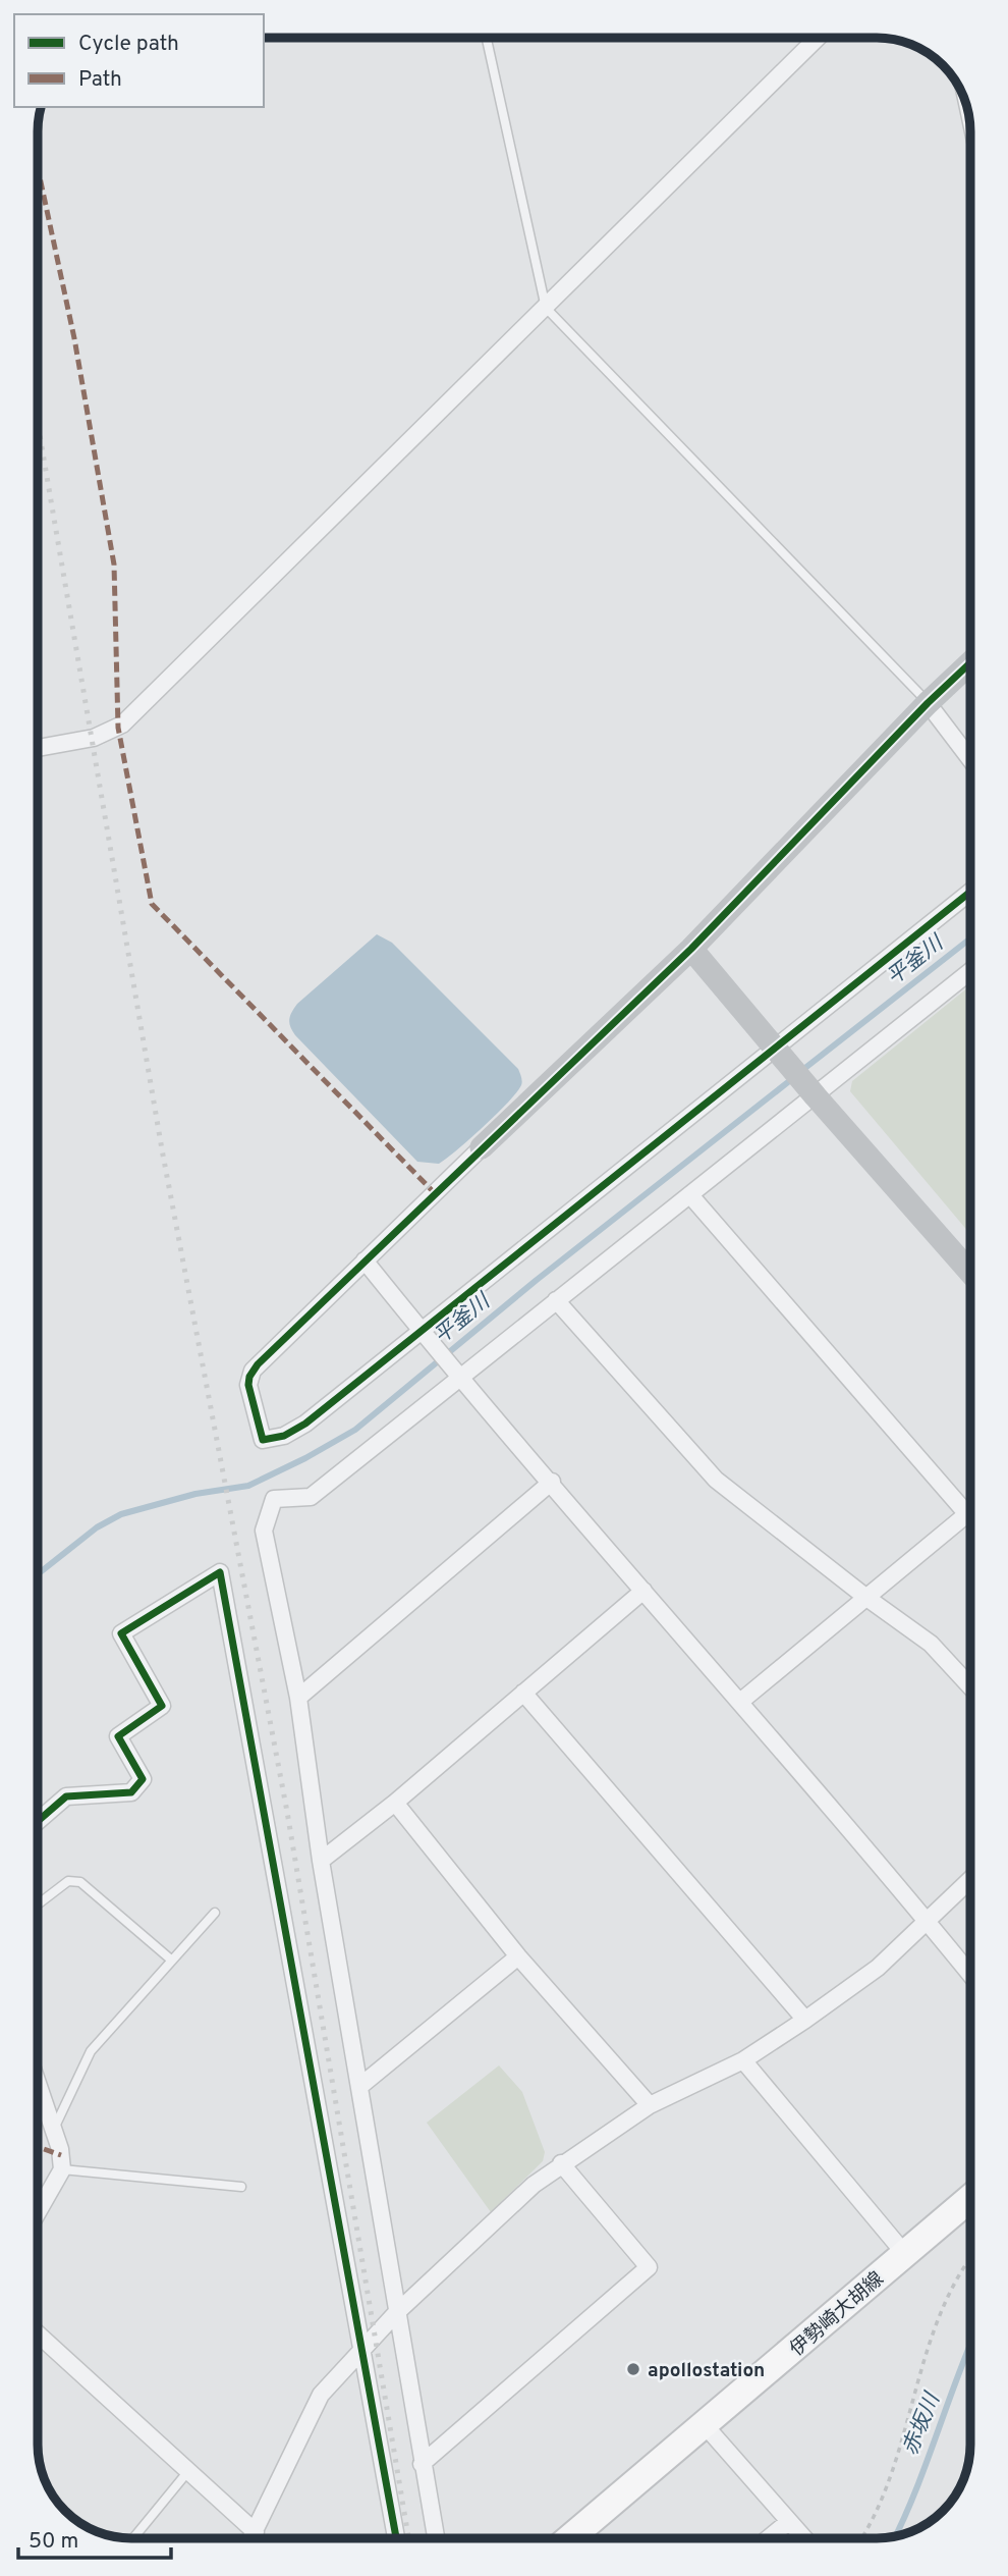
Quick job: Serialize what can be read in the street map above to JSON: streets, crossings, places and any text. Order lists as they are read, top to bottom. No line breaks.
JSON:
{"streets":{"main road":["伊勢崎大胡線"]},"water":["平釜川","赤坂川"],"places":["apollostation"],"legend":["Cycle path","Path"],"scale_bar":"50 m"}
